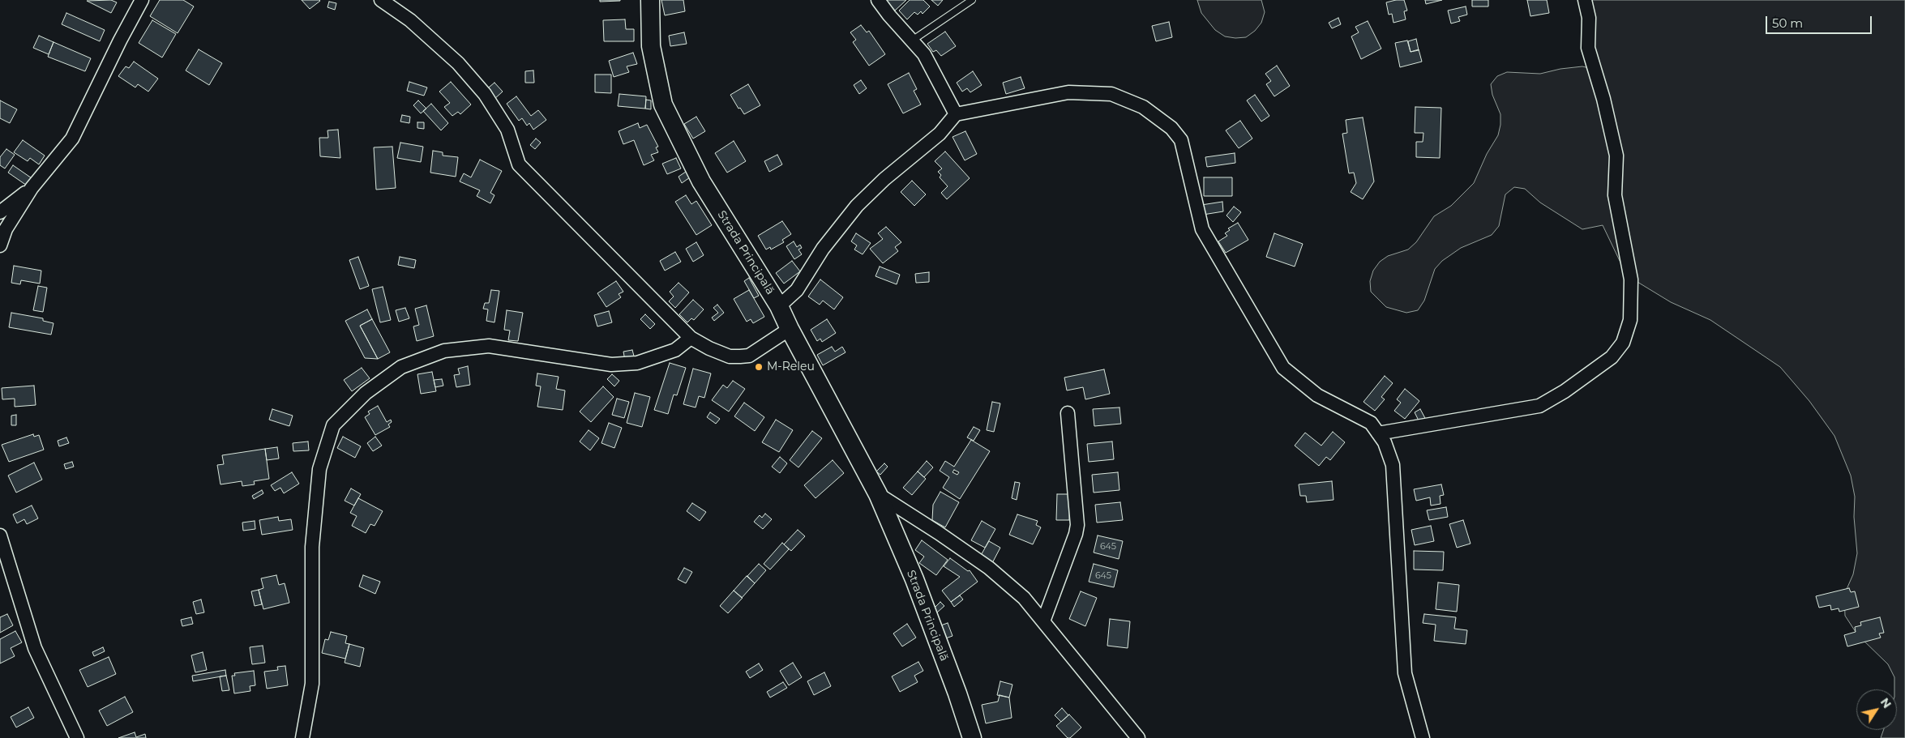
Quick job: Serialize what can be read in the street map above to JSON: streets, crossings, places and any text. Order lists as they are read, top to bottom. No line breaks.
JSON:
{"streets":{"street":["Strada Principală"]},"places":["M-Releu"],"house_numbers":["645","645"],"scale_bar":"50 m","north":"top right"}
